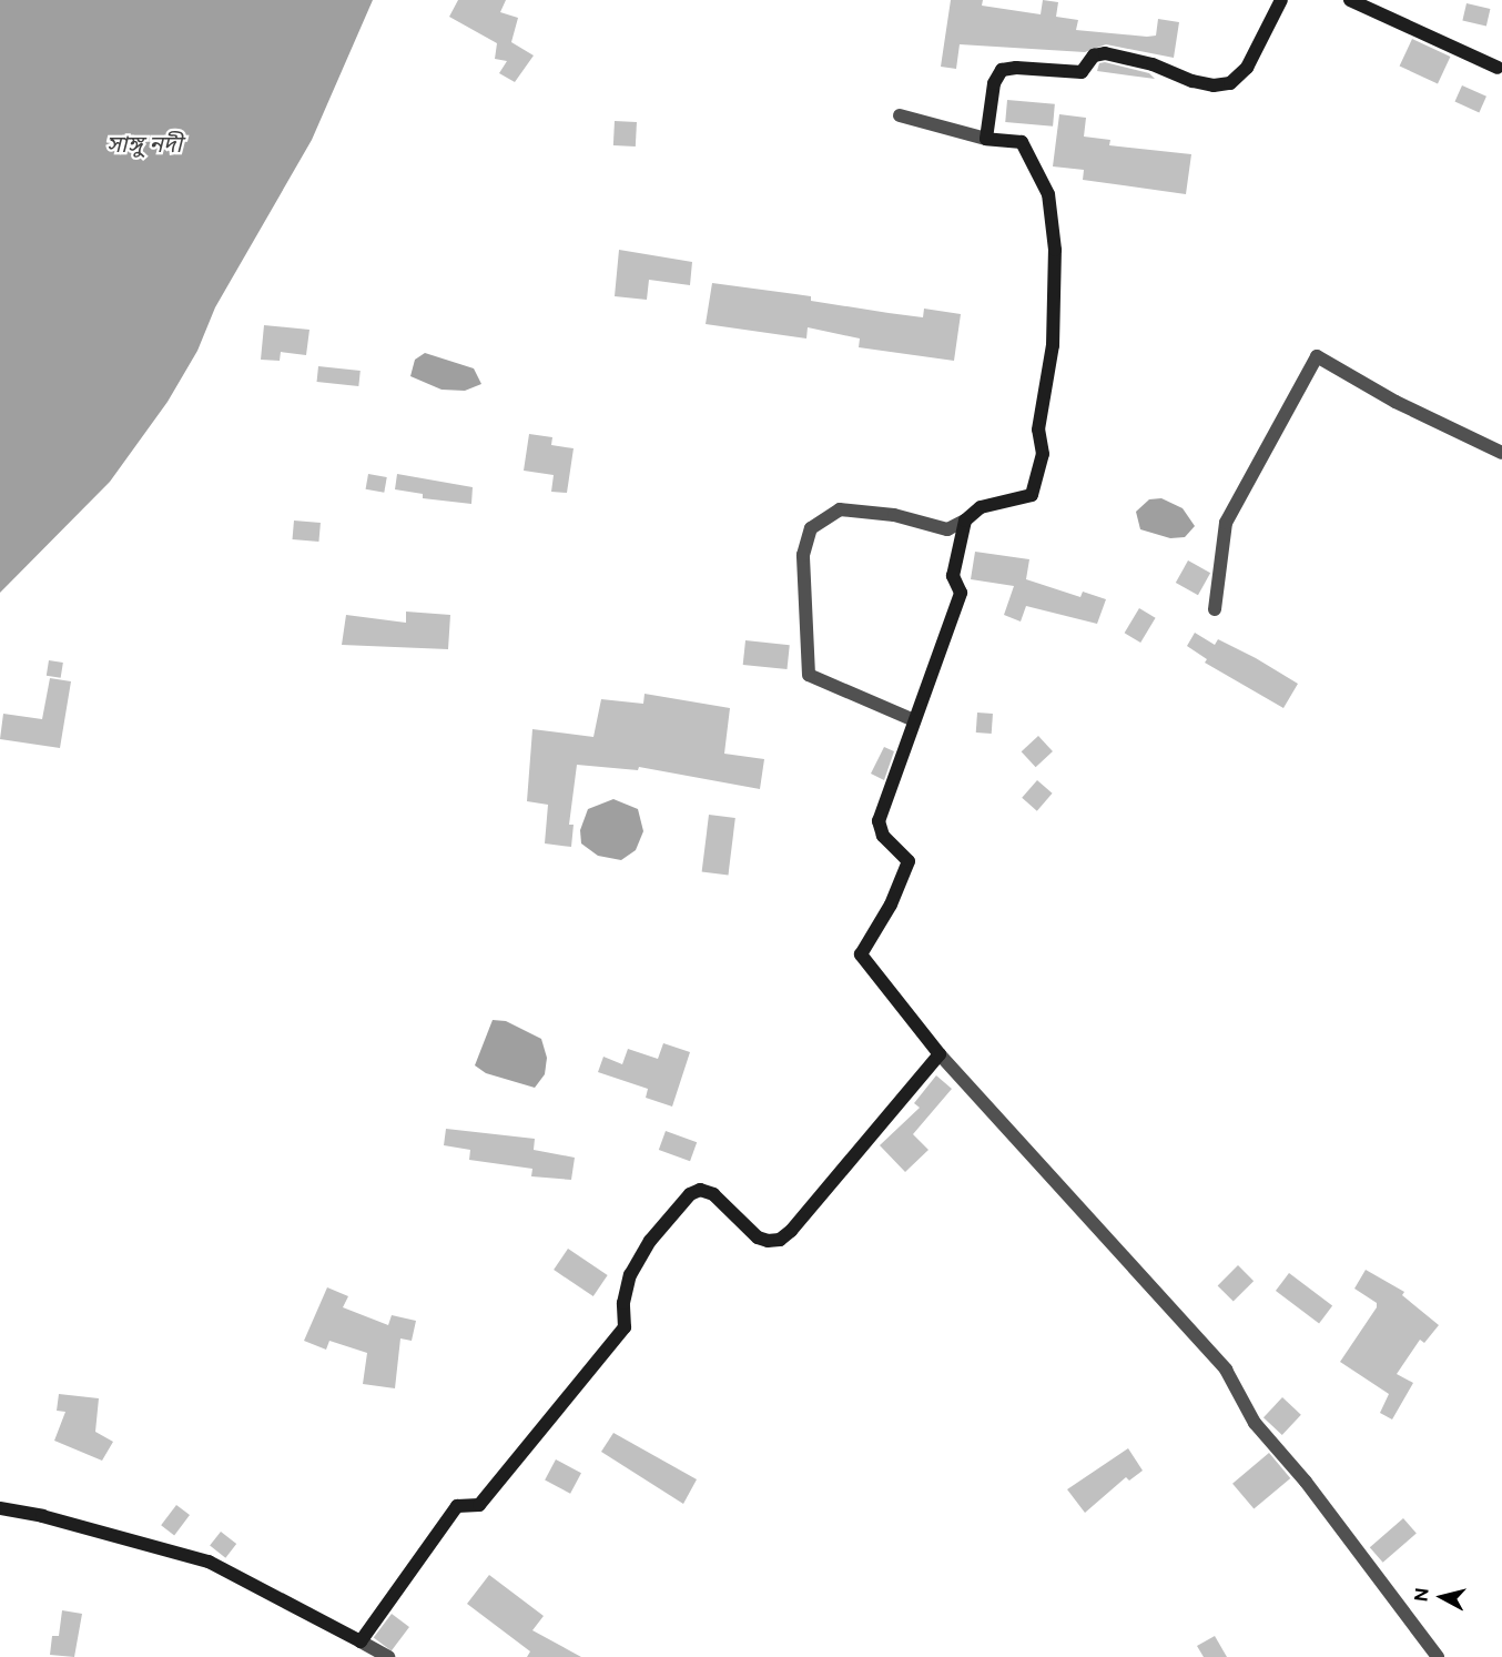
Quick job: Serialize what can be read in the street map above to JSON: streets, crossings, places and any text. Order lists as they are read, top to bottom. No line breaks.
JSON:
{"water":["সাঙ্গু নদী"],"north":"left"}
